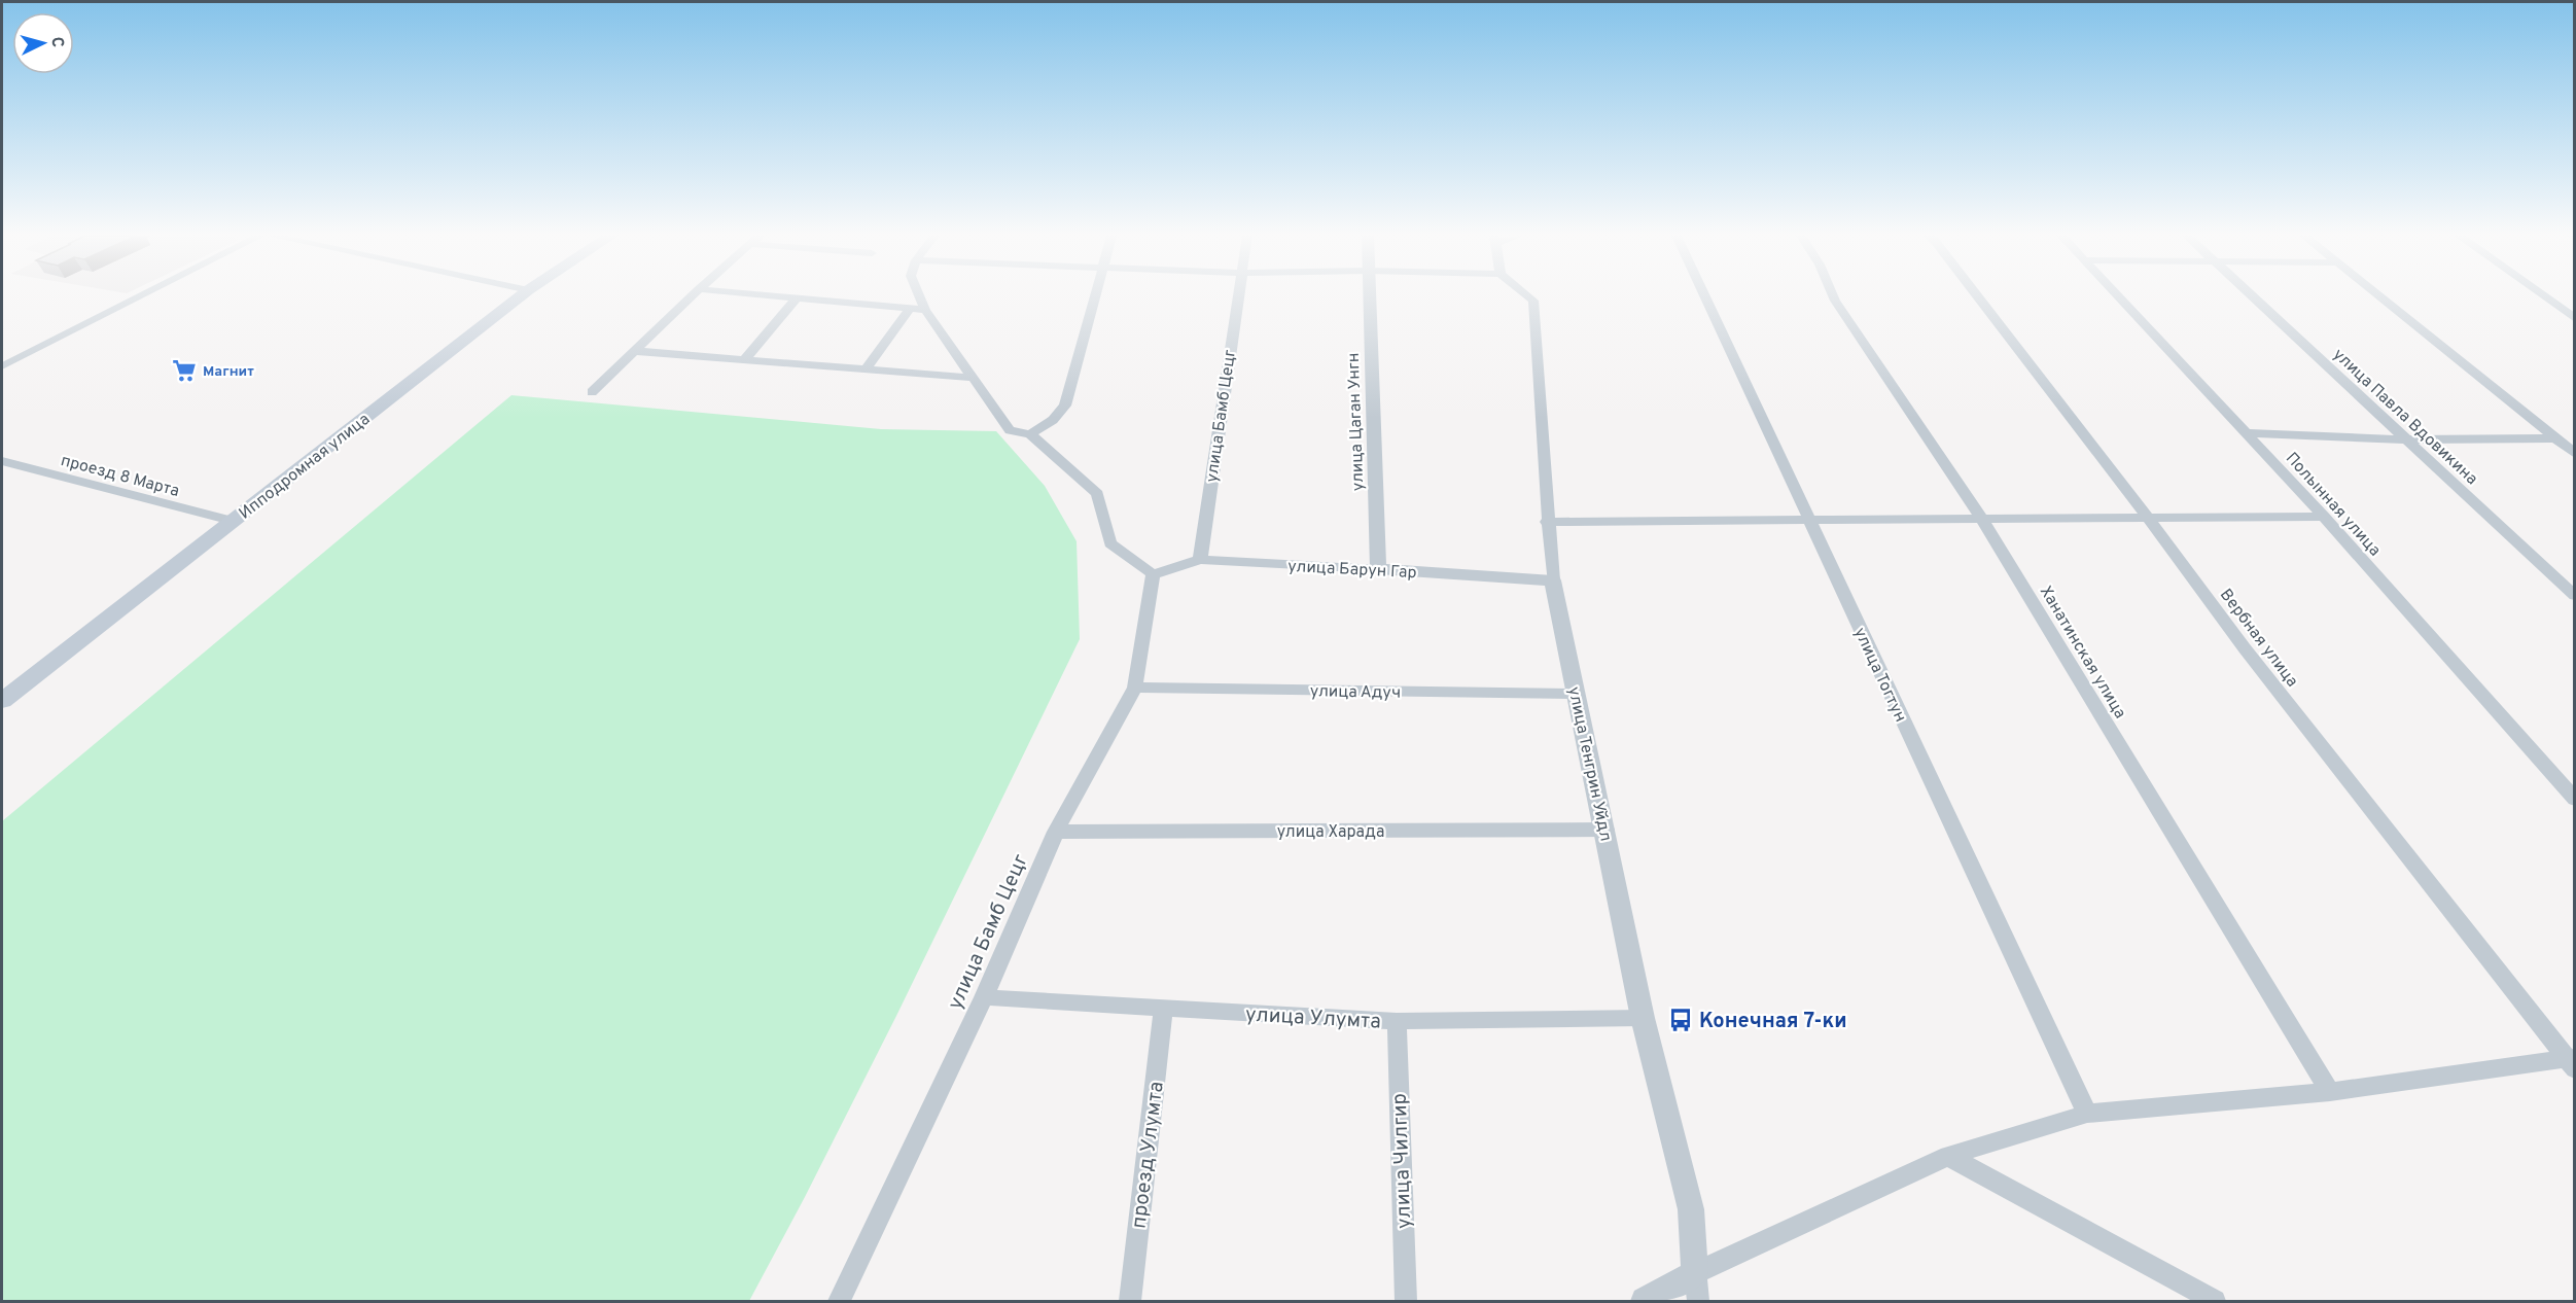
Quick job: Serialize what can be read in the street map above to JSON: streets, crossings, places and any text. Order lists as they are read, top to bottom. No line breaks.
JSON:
{"streets":{"main road":["Ипподромная улица"],"street":["улица Бамб Цецг","улица Павла Вдовикина","улица Цаган Унгн","проезд 8 Марта","Полынная улица","улица Барун Гар","Вербная улица","Ханатинская улица","улица Тогтун","улица Адуч","улица Тенгрин Уйдл","улица Харада","улица Улумта","проезд Улумта","улица Чилгир"]},"crossings":[["улица Бамб Цецг","улица Барун Гар"],["улица Бамб Цецг","улица Адуч"],["улица Бамб Цецг","улица Харада"],["улица Бамб Цецг","улица Улумта"],["улица Цаган Унгн","улица Барун Гар"],["Ипподромная улица","проезд 8 Марта"],["улица Барун Гар","улица Тенгрин Уйдл"],["улица Адуч","улица Тенгрин Уйдл"],["улица Тенгрин Уйдл","улица Харада"],["улица Тенгрин Уйдл","улица Улумта"],["улица Улумта","проезд Улумта"],["улица Улумта","улица Чилгир"]],"places":{"supermarket":["Магнит"],"bus stop":["Конечная 7-ки"]},"north":"right"}
